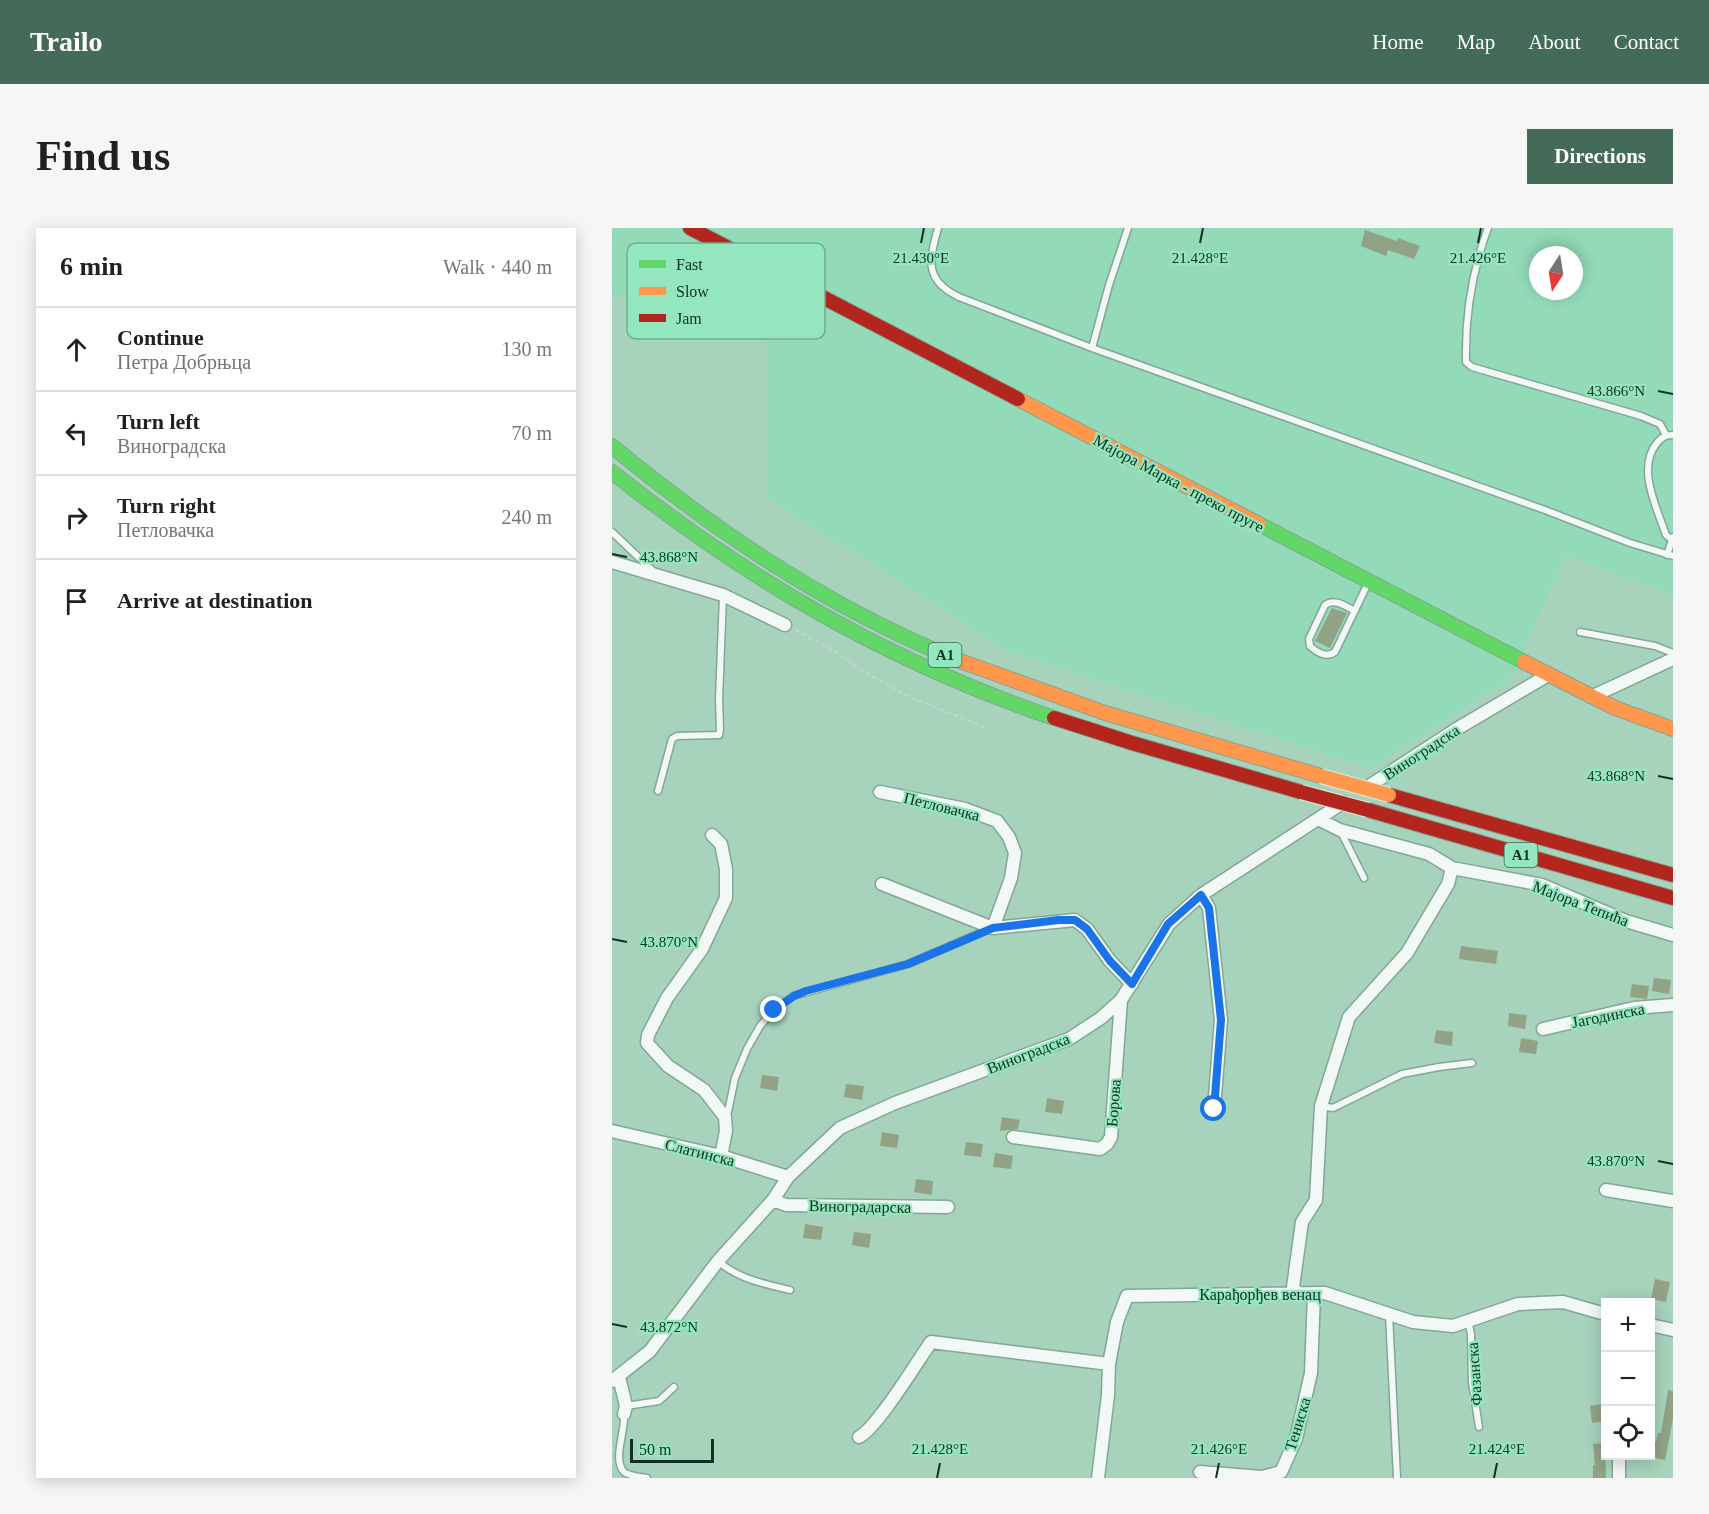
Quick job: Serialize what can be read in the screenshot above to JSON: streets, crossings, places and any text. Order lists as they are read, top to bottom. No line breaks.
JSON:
{"streets":{"main road":["Мајора Марка - преко пруге","A1"],"street":["Виноградска","Петловачка","Мајора Тепића","Јагодинска","Борова","Слатинска","Виноградарска","Карађорђев венац","Тениска"],"lane":["Фазанска"]},"crossings":[["Мајора Марка - преко пруге","Виноградска"],["Виноградска","Мајора Тепића"],["Виноградска","Борова"],["Виноградска","Слатинска"],["Виноградска","Виноградарска"],["Карађорђев венац","Фазанска"],["Карађорђев венац","Тениска"]],"legend":["Fast","Slow","Jam"],"scale_bar":"50 m","north":"bottom","page":{"header":"Trailo","nav":["Home","Map","About","Contact"],"buttons":"Directions","title":"Find us","heading":["6 min","Walk · 440 m"],"list":[["Continue","Петра Добрњца","130 m"],["Turn left","Виноградска","70 m"],["Turn right","Петловачка","240 m"],"Arrive at destination"],"map_buttons":["+","−"],"scale":"50 m"},"coordinates":["21.430°E","21.428°E","21.426°E","43.866°N","43.868°N","43.870°N","43.872°N","21.424°E"]}
